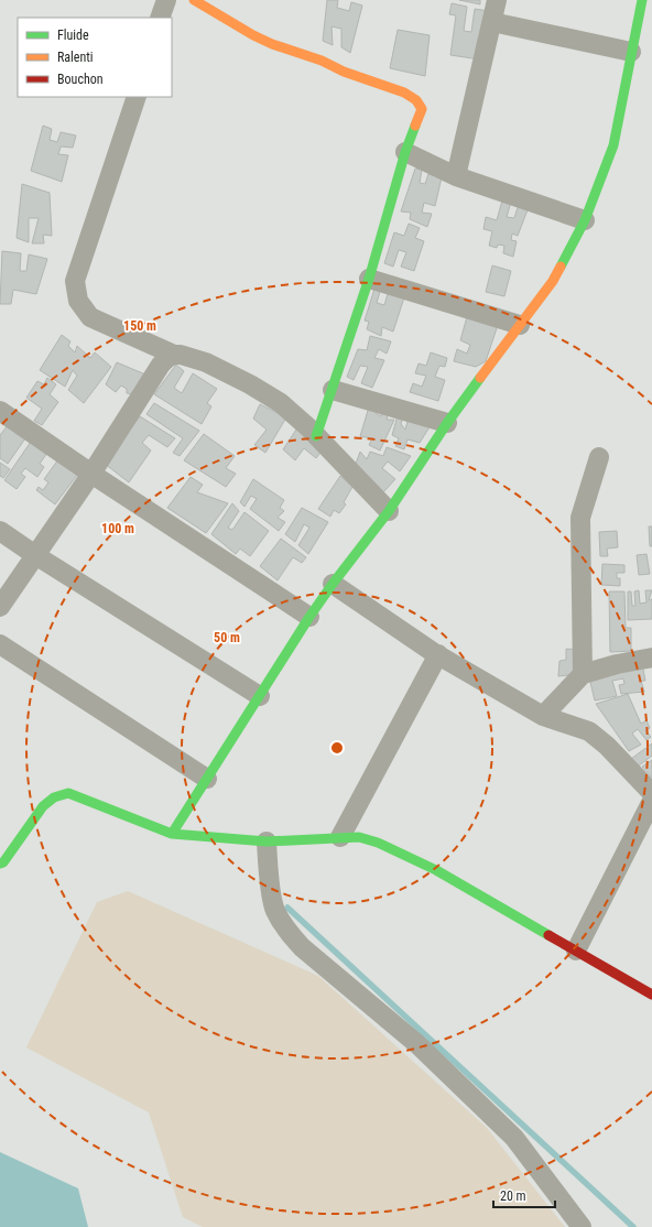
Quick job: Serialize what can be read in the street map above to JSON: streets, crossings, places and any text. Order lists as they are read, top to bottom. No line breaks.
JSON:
{"legend":["Fluide","Ralenti","Bouchon"],"scale_bar":"20 m","rings":["150 m","100 m","50 m"]}
